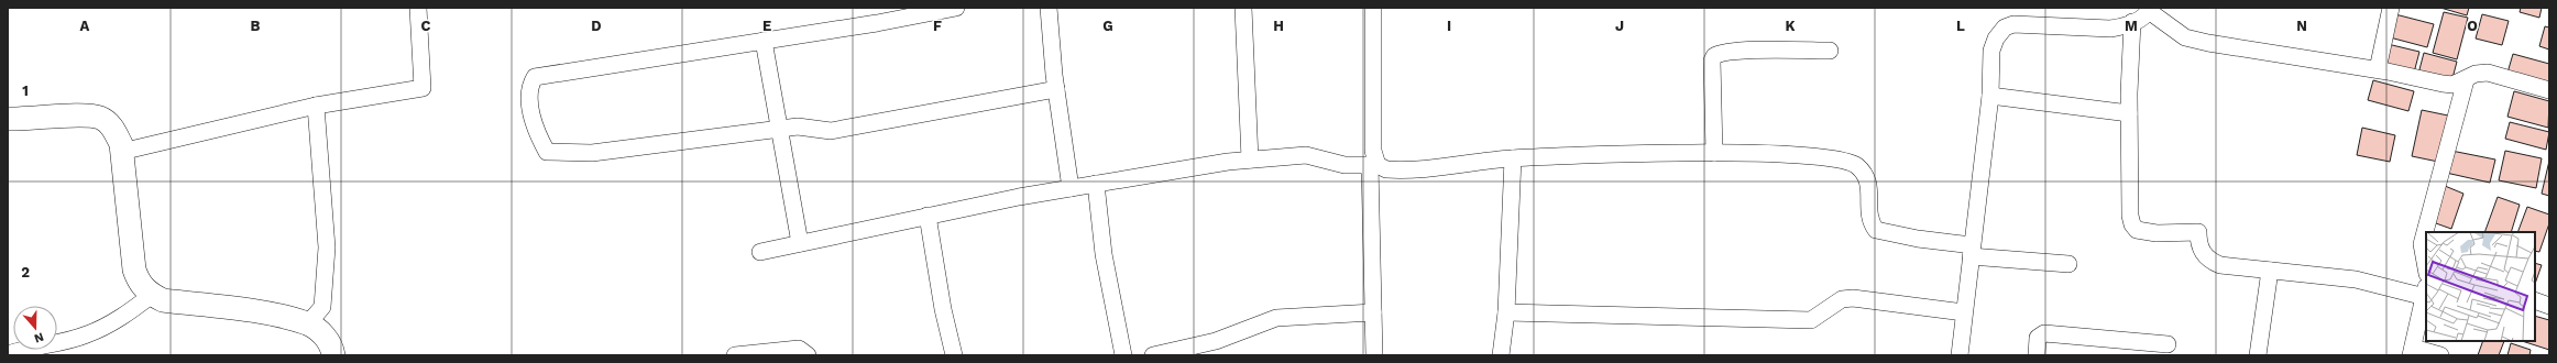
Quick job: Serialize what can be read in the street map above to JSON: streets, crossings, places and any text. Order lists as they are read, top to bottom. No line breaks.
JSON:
{"north":"bottom","grid":{"columns":["A","B","C","D","E","F","G","H","I","J","K","L","M","N","O"],"rows":["1","2"]}}
